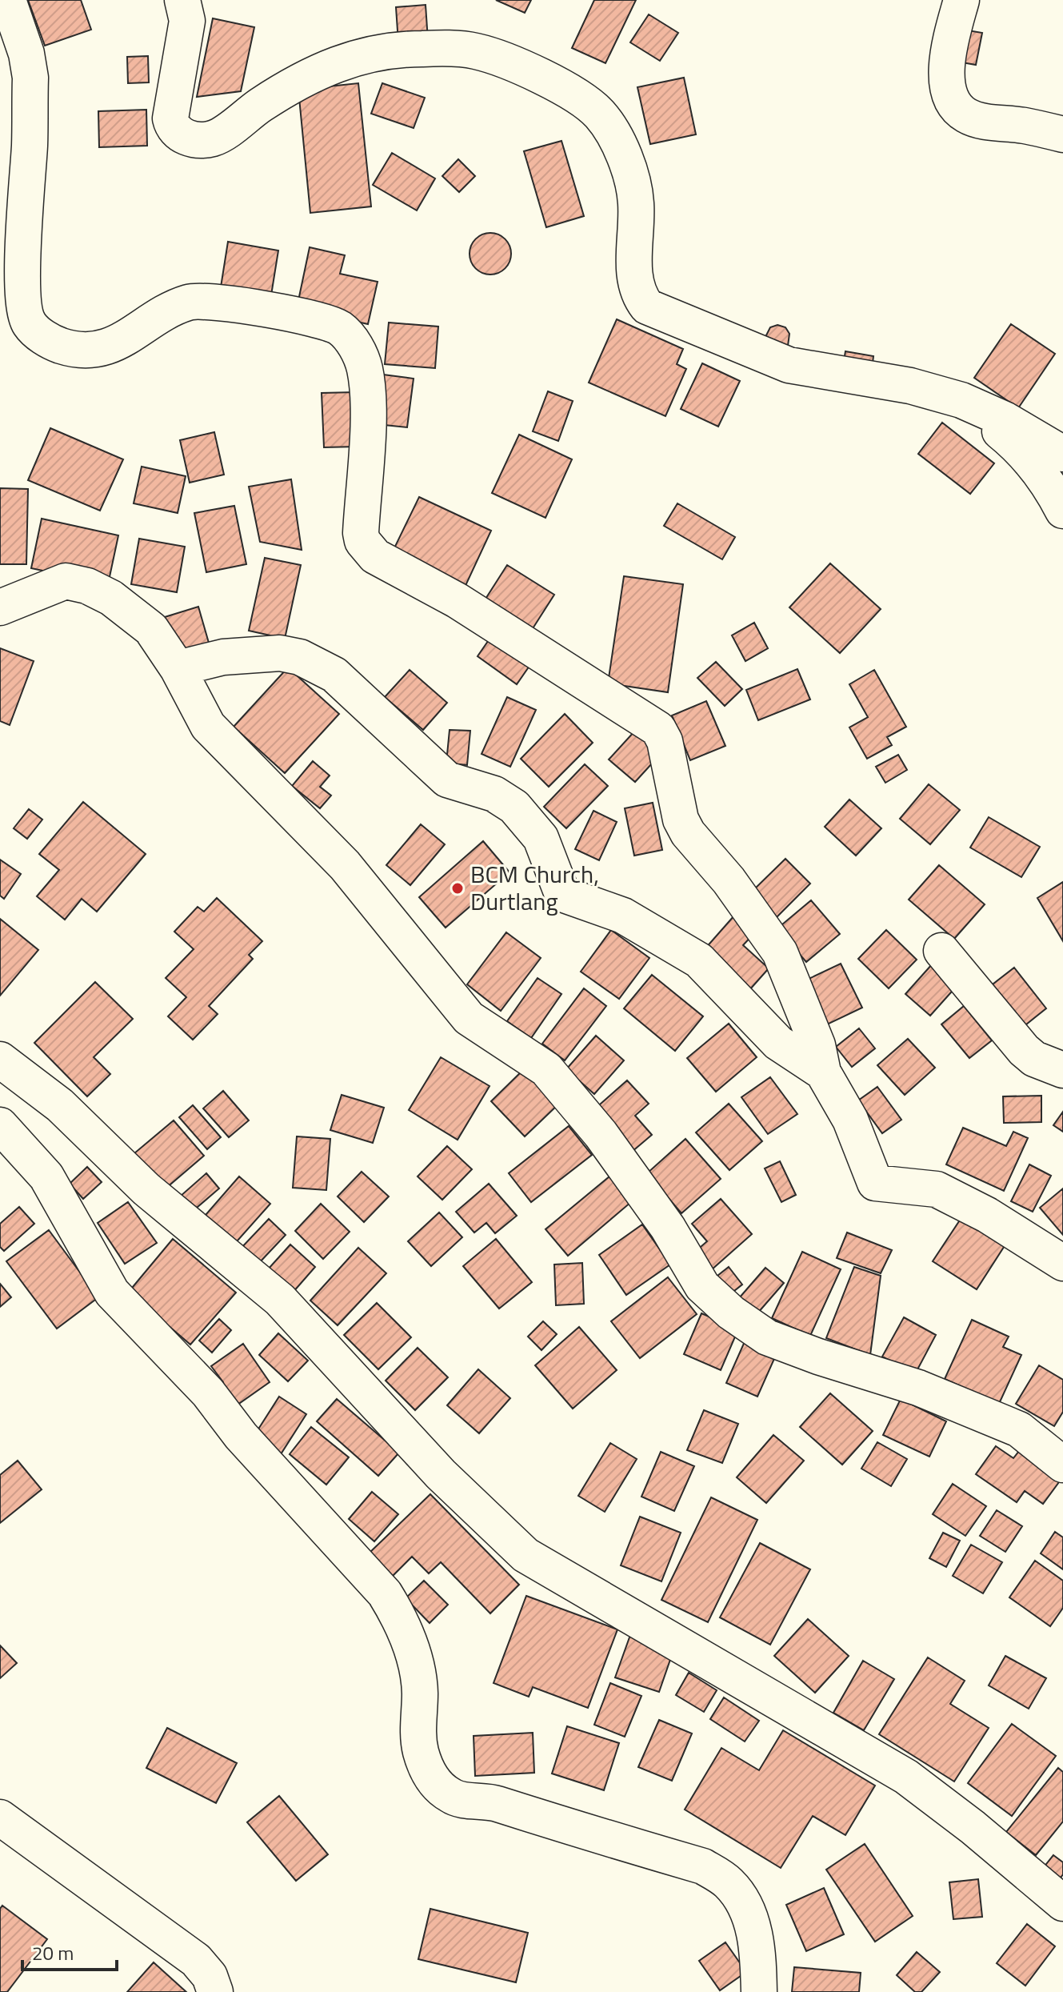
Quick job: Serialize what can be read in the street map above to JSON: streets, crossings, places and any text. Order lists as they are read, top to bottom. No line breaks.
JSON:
{"places":["BCM Church, Durtlang"],"scale_bar":"20 m"}
